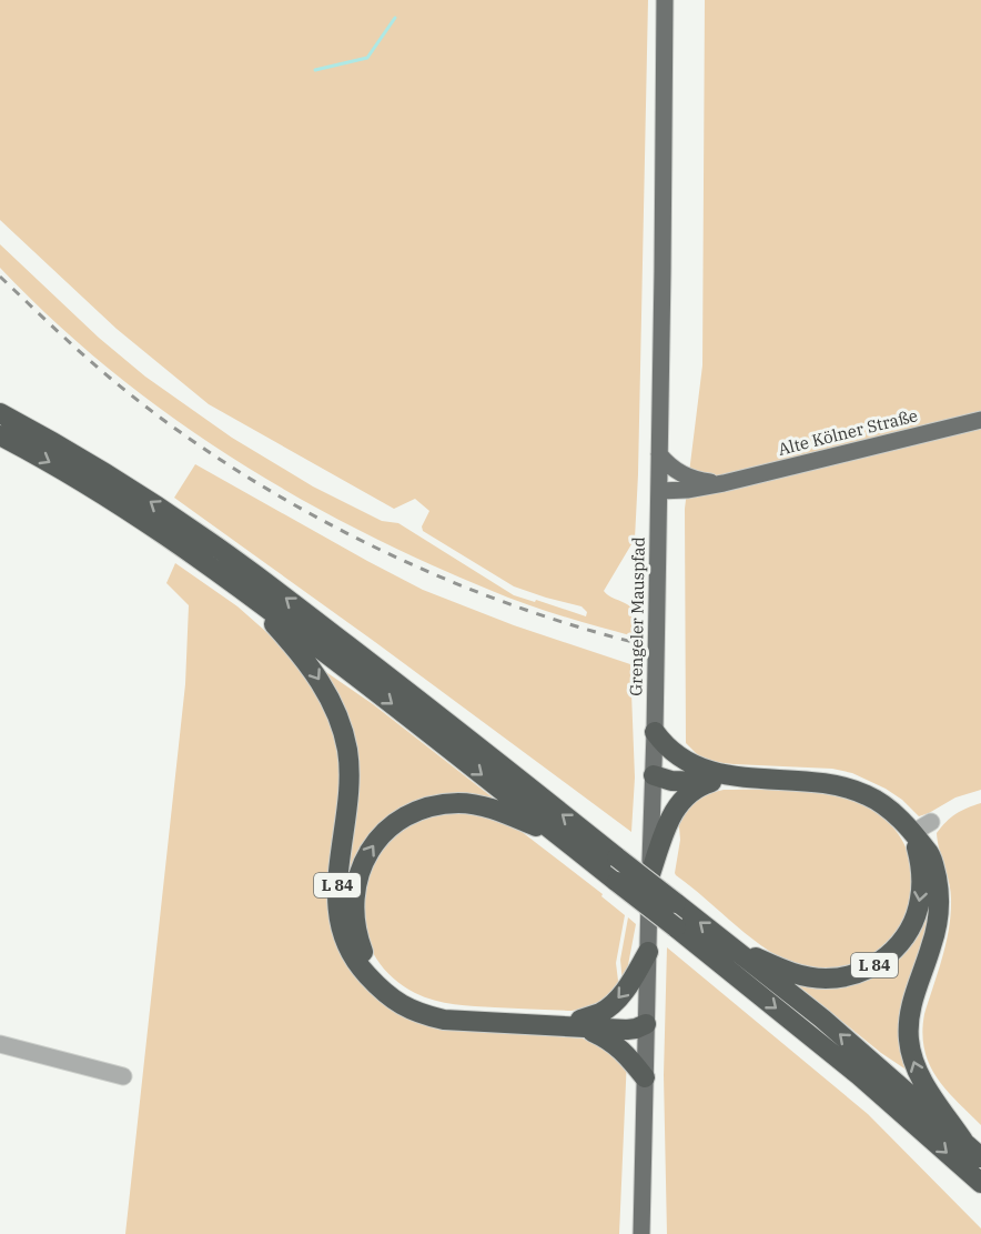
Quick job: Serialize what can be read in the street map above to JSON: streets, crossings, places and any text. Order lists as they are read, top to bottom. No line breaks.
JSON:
{"streets":{"highway":["L 84"],"main road":["Alte Kölner Straße","Grengeler Mauspfad"]},"crossings":[["Alte Kölner Straße","Grengeler Mauspfad"],["Grengeler Mauspfad","L 84"]]}
